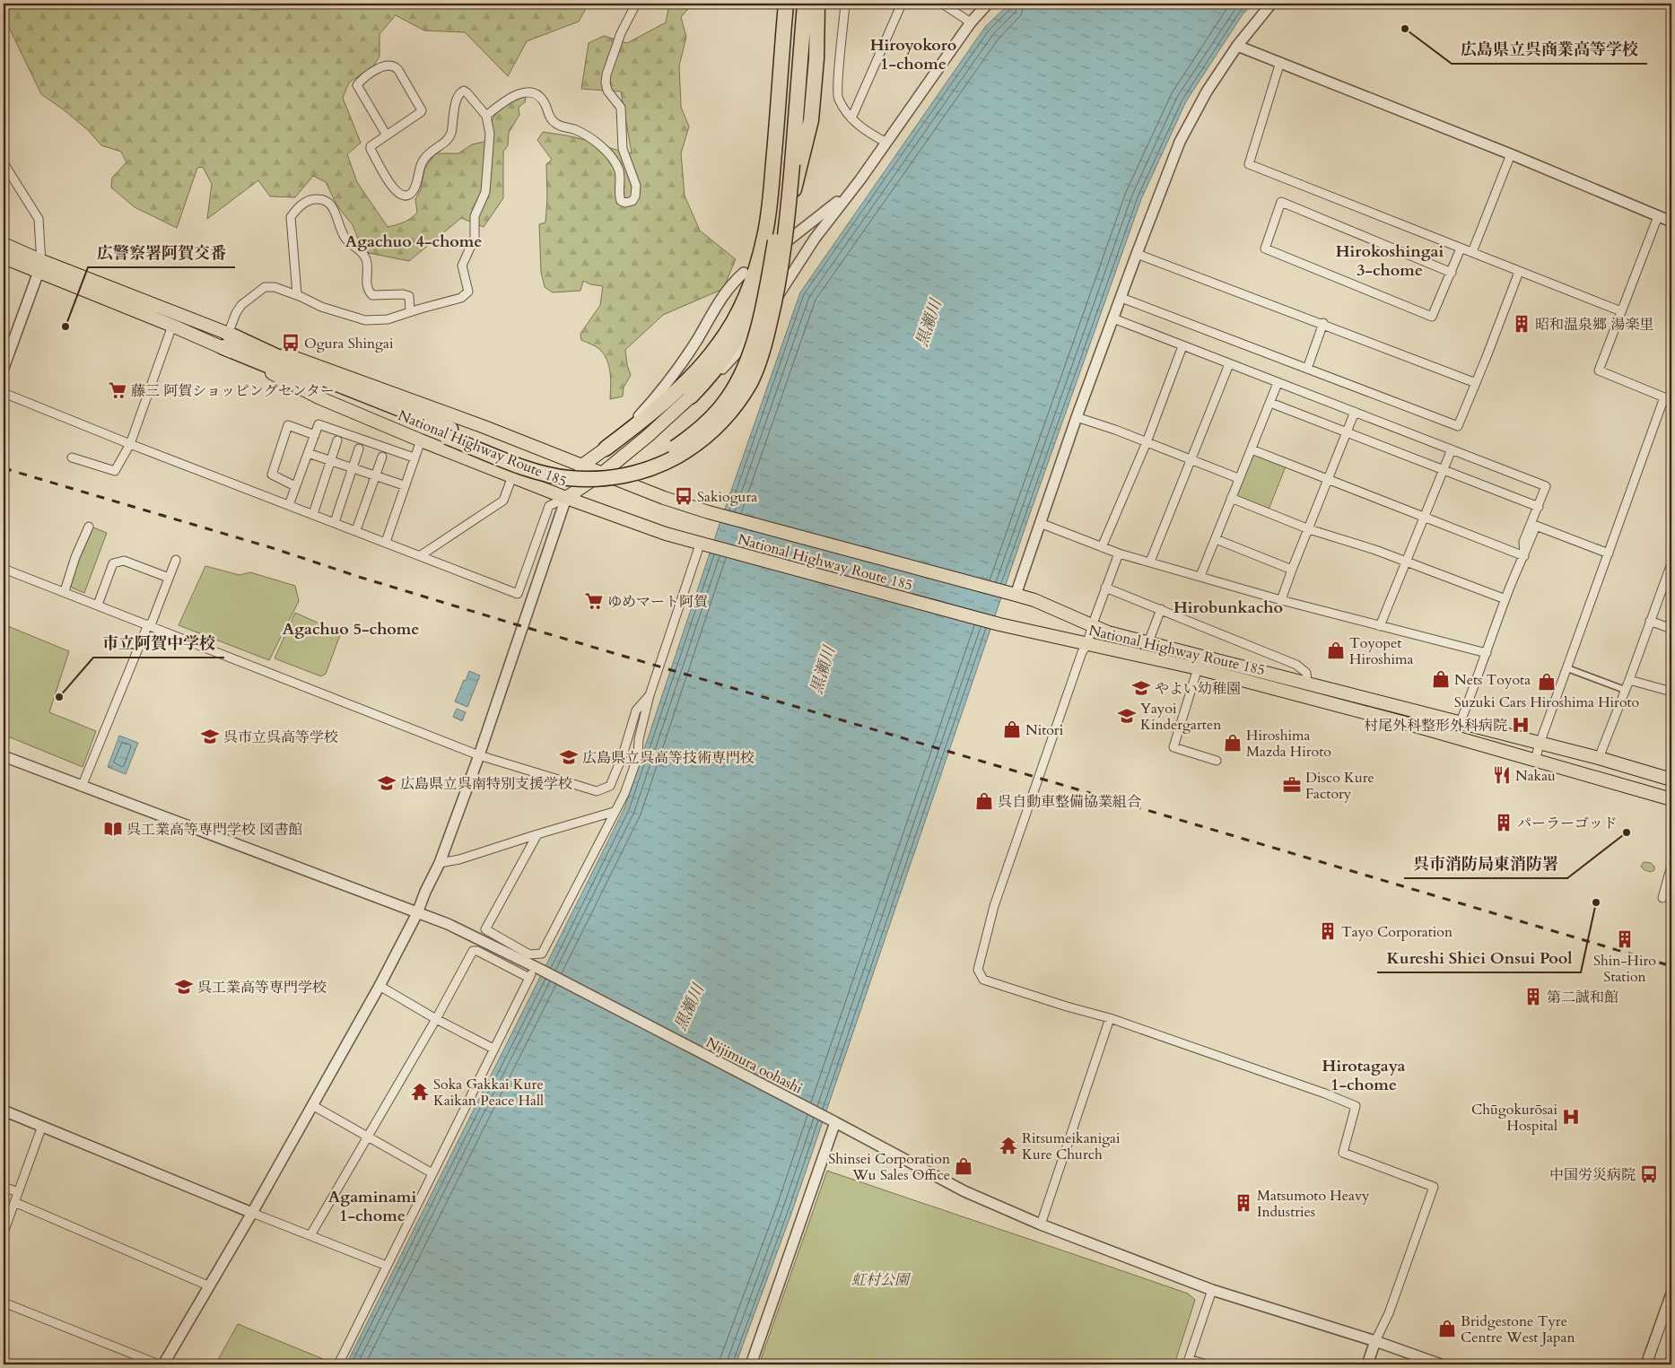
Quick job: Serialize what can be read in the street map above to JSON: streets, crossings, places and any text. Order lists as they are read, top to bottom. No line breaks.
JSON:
{"streets":{"highway":["National Highway Route 185"],"street":["Nijimura oohashi"]},"districts":["Hiroyokoro 1-chome","Agachuo 4-chome","Hirokoshingai 3-chome","Hirobunkacho","Agachuo 5-chome","Hirotagaya 1-chome","Agaminami 1-chome"],"water":["黒瀬川"],"parks":["虹村公園"],"places":{"other":["広島県立呉商業高等学校","広警察署阿賀交番","市立阿賀中学校","呉市消防局東消防署","Kureshi Shiei Onsui Pool"],"building":["昭和温泉郷 湯楽里","パーラーゴッド","Tayo Corporation","Shin-Hiro Station","第二誠和館","Matsumoto Heavy Industries"],"bus stop":["Ogura Shingai","Sakiogura","中国労災病院"],"supermarket":["藤三 阿賀ショッピングセンター","ゆめマート阿賀"],"shop":["Toyopet Hiroshima","Nets Toyota","Suzuki Cars Hiroshima Hiroto","Nitori","Hiroshima Mazda Hiroto","呉自動車整備協業組合","Shinsei Corporation Wu Sales Office","Bridgestone Tyre Centre West Japan"],"school or university":["やよい幼稚園","Yayoi Kindergarten","呉市立呉高等学校","広島県立呉高等技術専門校","広島県立呉南特別支援学校","呉工業高等専門学校"],"hospital":["村尾外科整形外科病院","Chūgokurōsai Hospital"],"restaurant":["Nakau"],"office":["Disco Kure Factory"],"library":["呉工業高等専門学校 図書館"],"temple":["Soka Gakkai Kure Kaikan Peace Hall","Ritsumeikanigai Kure Church"]}}
